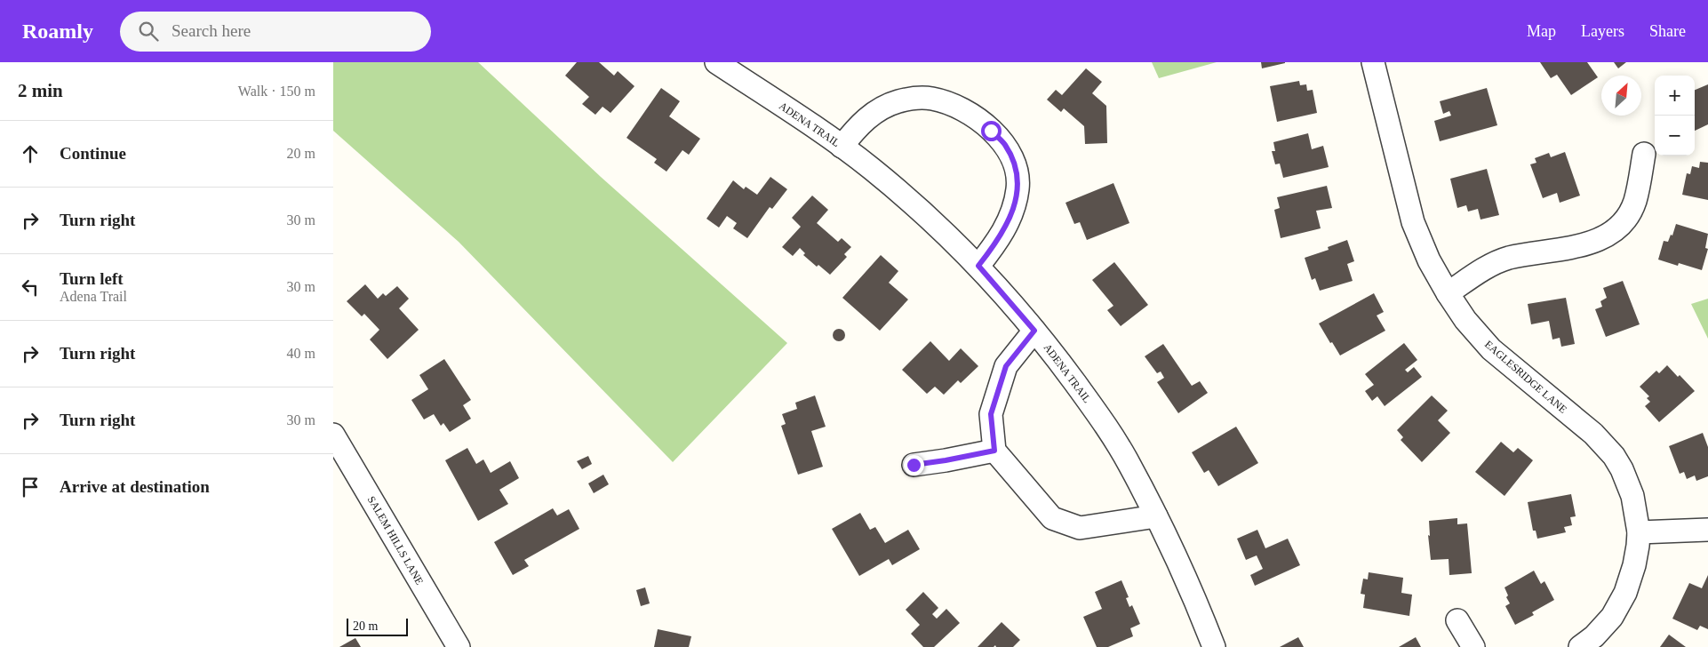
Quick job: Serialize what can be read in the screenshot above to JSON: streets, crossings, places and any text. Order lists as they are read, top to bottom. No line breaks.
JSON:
{"streets":{"street":["ADENA TRAIL","EAGLESRIDGE LANE","SALEM HILLS LANE"]},"scale_bar":"20 m","north":"top right","page":{"header":"Roamly","search":"Search here","nav":["Map","Layers","Share"],"heading":["2 min","Walk · 150 m"],"map_buttons":["+","−"],"list":[["Continue","20 m"],["Turn right","30 m"],["Turn left","Adena Trail","30 m"],["Turn right","40 m"],["Turn right","30 m"],"Arrive at destination"],"scale":"20 m"}}
